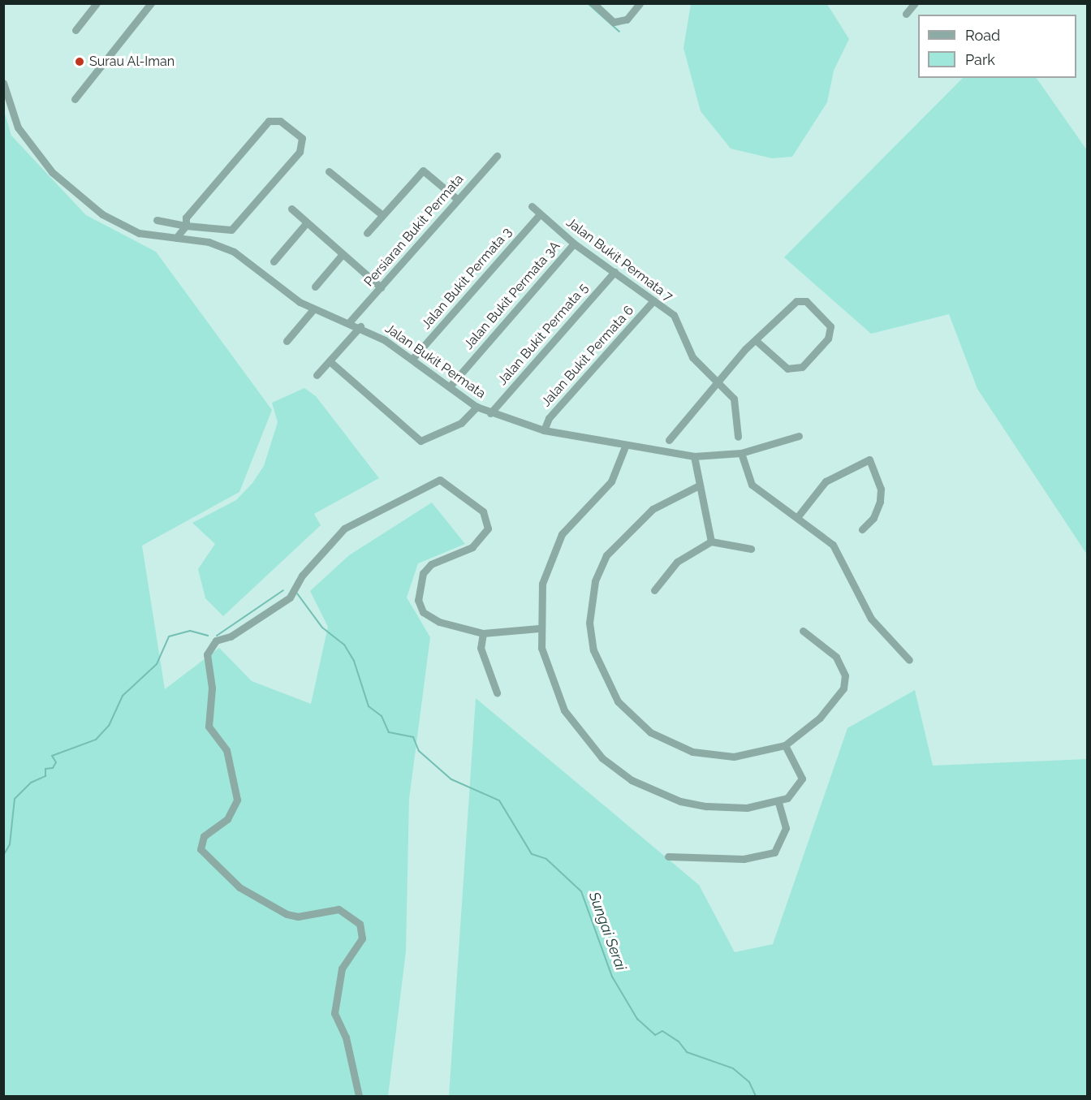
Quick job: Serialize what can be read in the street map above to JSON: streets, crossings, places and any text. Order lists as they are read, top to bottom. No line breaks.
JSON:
{"streets":{"street":["Persiaran Bukit Permata","Jalan Bukit Permata 7","Jalan Bukit Permata 3","Jalan Bukit Permata 3A","Jalan Bukit Permata 5","Jalan Bukit Permata 6","Jalan Bukit Permata"]},"crossings":[["Persiaran Bukit Permata","Jalan Bukit Permata"],["Jalan Bukit Permata 7","Jalan Bukit Permata 3"],["Jalan Bukit Permata 7","Jalan Bukit Permata 3A"],["Jalan Bukit Permata 7","Jalan Bukit Permata 5"],["Jalan Bukit Permata 7","Jalan Bukit Permata 6"],["Jalan Bukit Permata 3","Jalan Bukit Permata"],["Jalan Bukit Permata 3A","Jalan Bukit Permata"],["Jalan Bukit Permata 5","Jalan Bukit Permata"],["Jalan Bukit Permata 6","Jalan Bukit Permata"]],"water":["Sungai Serai"],"places":["Surau Al-Iman"],"legend":["Road","Park"]}
